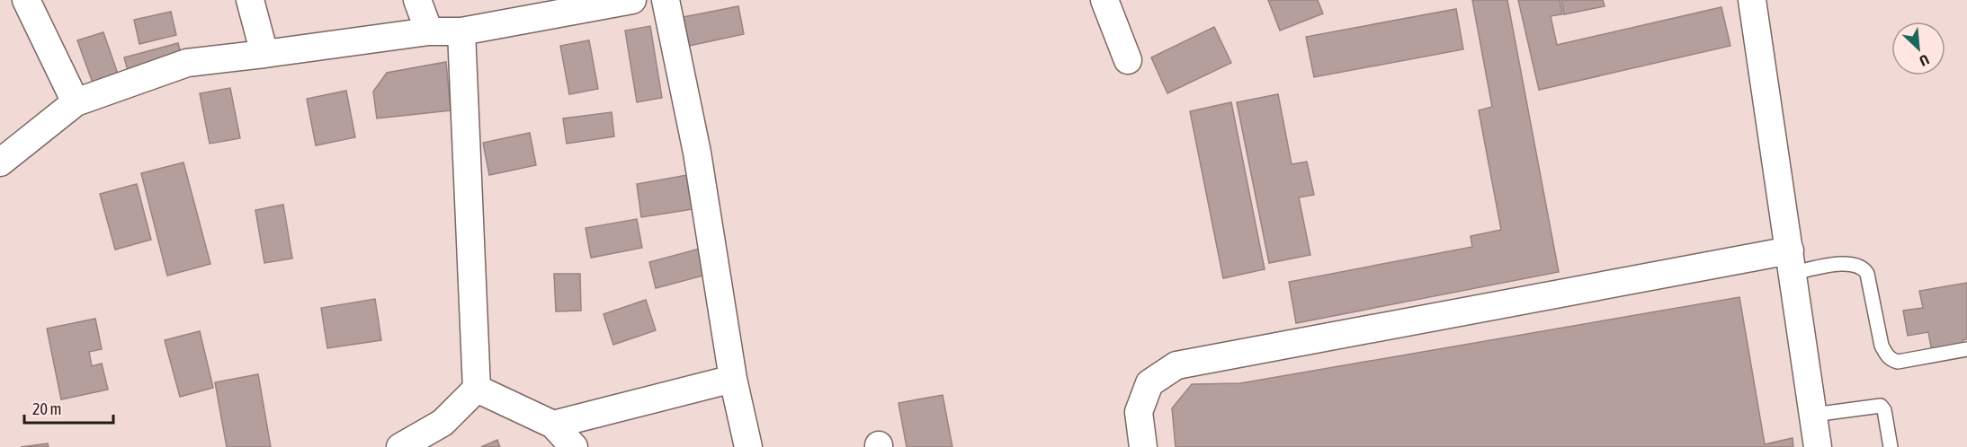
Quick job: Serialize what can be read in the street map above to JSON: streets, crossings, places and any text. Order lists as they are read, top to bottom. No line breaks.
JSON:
{"scale_bar":"20 m","north":"bottom right"}
